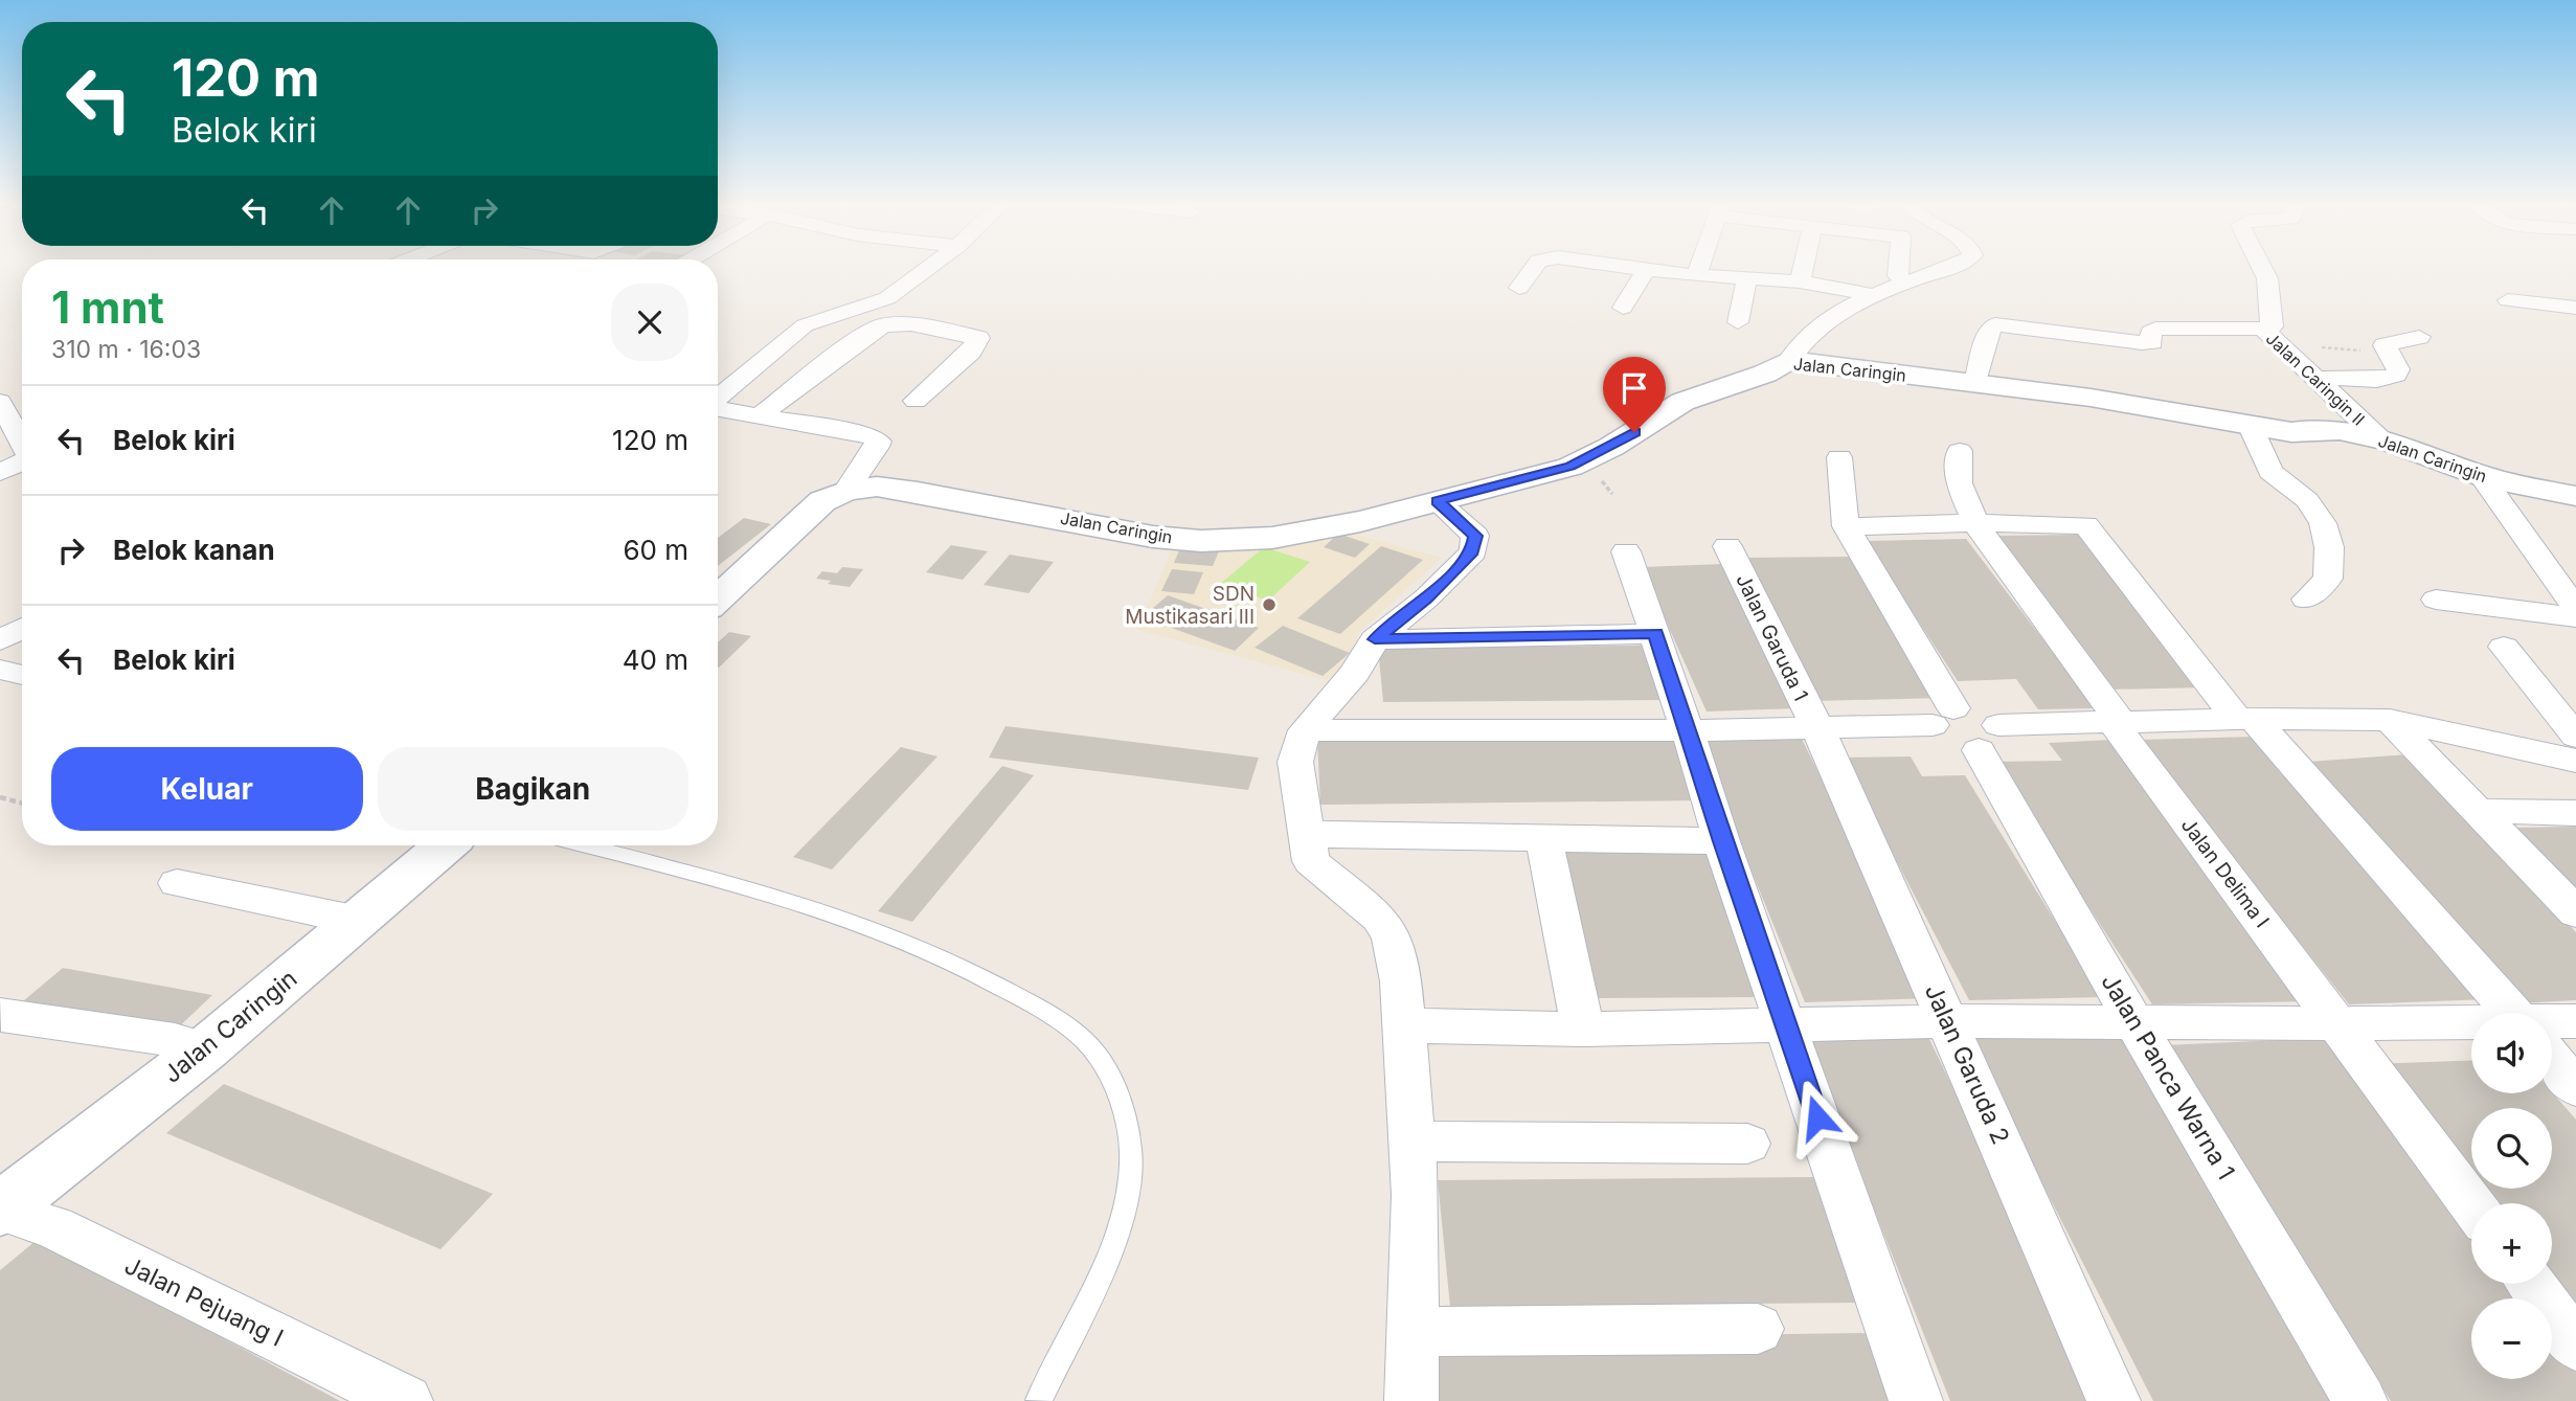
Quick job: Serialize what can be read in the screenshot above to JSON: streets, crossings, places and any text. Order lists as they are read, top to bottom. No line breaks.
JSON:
{"streets":{"street":["Jalan Caringin","Jalan Caringin II","Jalan Garuda 1","Jalan Delima I","Jalan Garuda 2","Jalan Panca Warna 1","Jalan Pejuang I"]},"crossings":[["Jalan Caringin","Jalan Caringin II"],["Jalan Caringin","Jalan Pejuang I"],["Jalan Garuda 1","Jalan Garuda 2"]],"places":["SDN Mustikasari III"],"page":{"turn":["120 m","Belok kiri"],"heading":["1 mnt","310 m · 16:03"],"list":[{"name":"Belok kiri","value":"120 m"},{"name":"Belok kanan","value":"60 m"},{"name":"Belok kiri","value":"40 m"}],"buttons":["Keluar","Bagikan"],"map_buttons":["+","−"]}}
